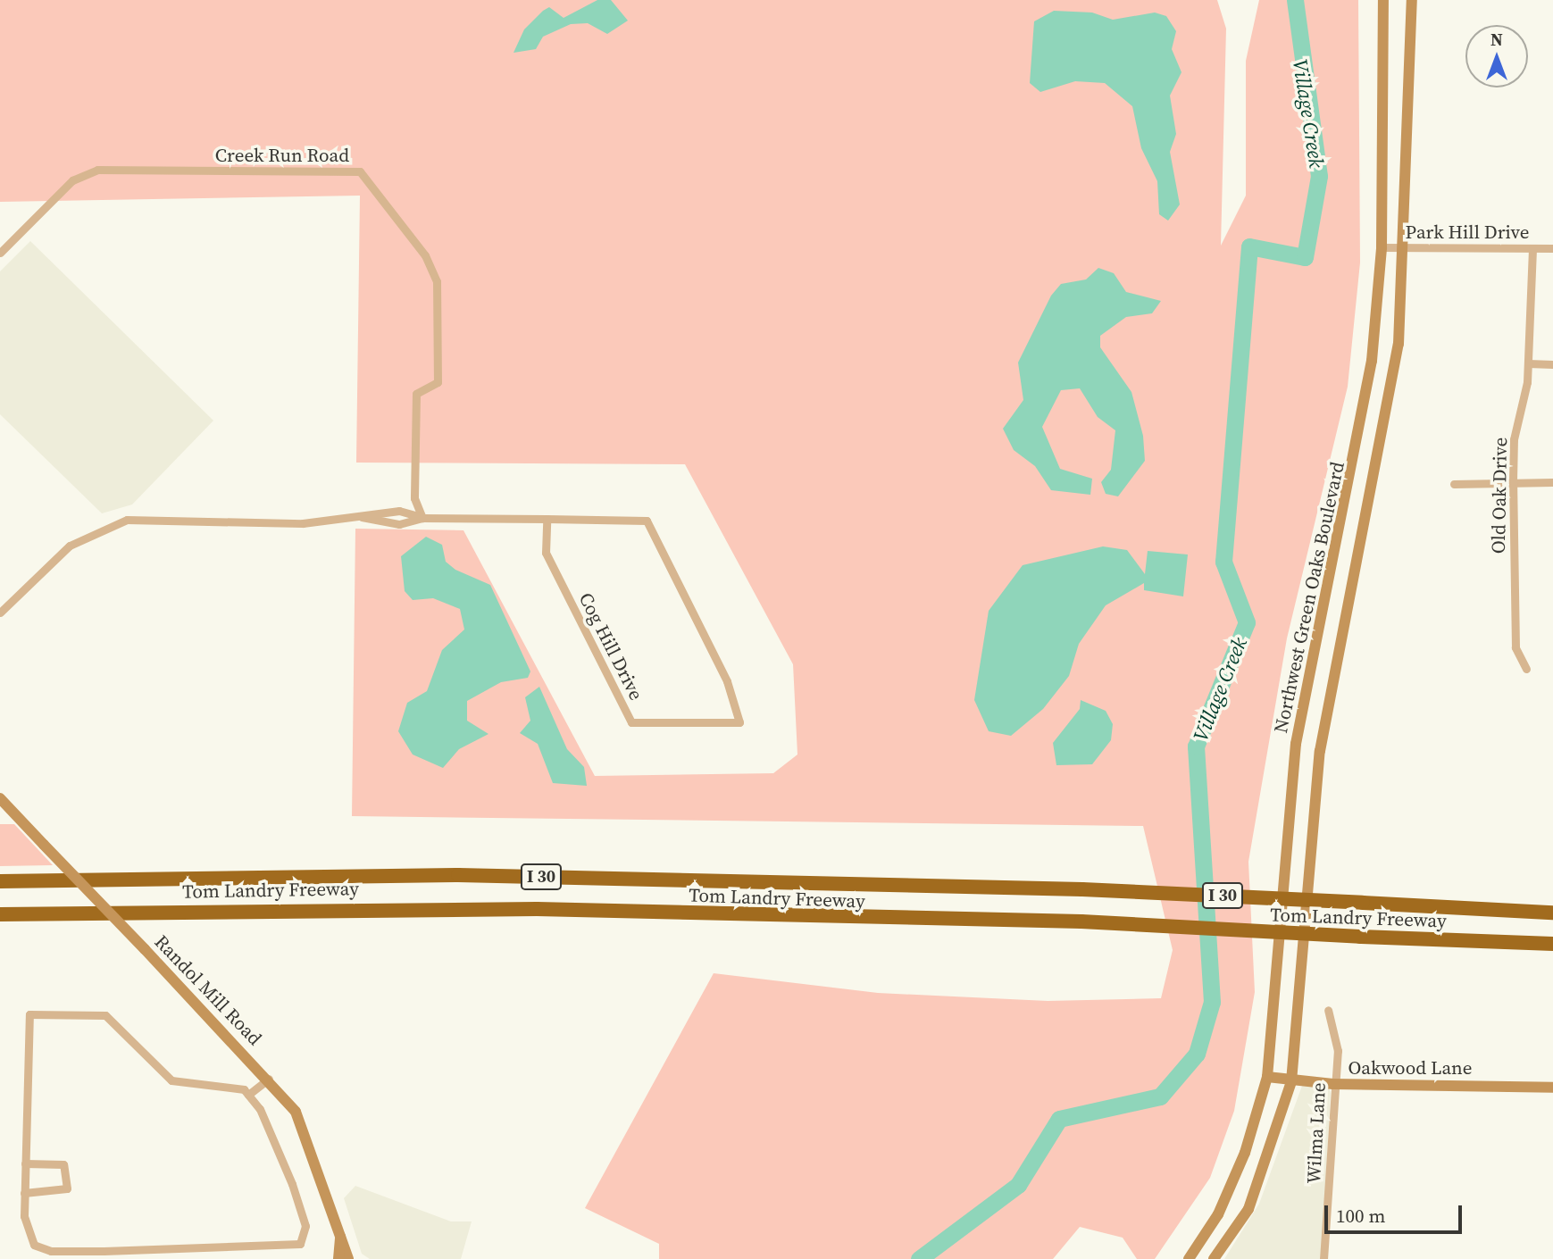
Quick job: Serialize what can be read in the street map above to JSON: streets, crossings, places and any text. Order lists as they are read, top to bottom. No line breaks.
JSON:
{"streets":{"highway":["I 30","Tom Landry Freeway"],"main road":["Northwest Green Oaks Boulevard","Randol Mill Road","Oakwood Lane"],"street":["Creek Run Road","Park Hill Drive","Old Oak Drive","Cog Hill Drive","Wilma Lane"]},"crossings":[["Park Hill Drive","Old Oak Drive"],["Park Hill Drive","Northwest Green Oaks Boulevard"],["Northwest Green Oaks Boulevard","Oakwood Lane"],["Oakwood Lane","Wilma Lane"]],"water":["Village Creek"],"scale_bar":"100 m","north":"top"}
